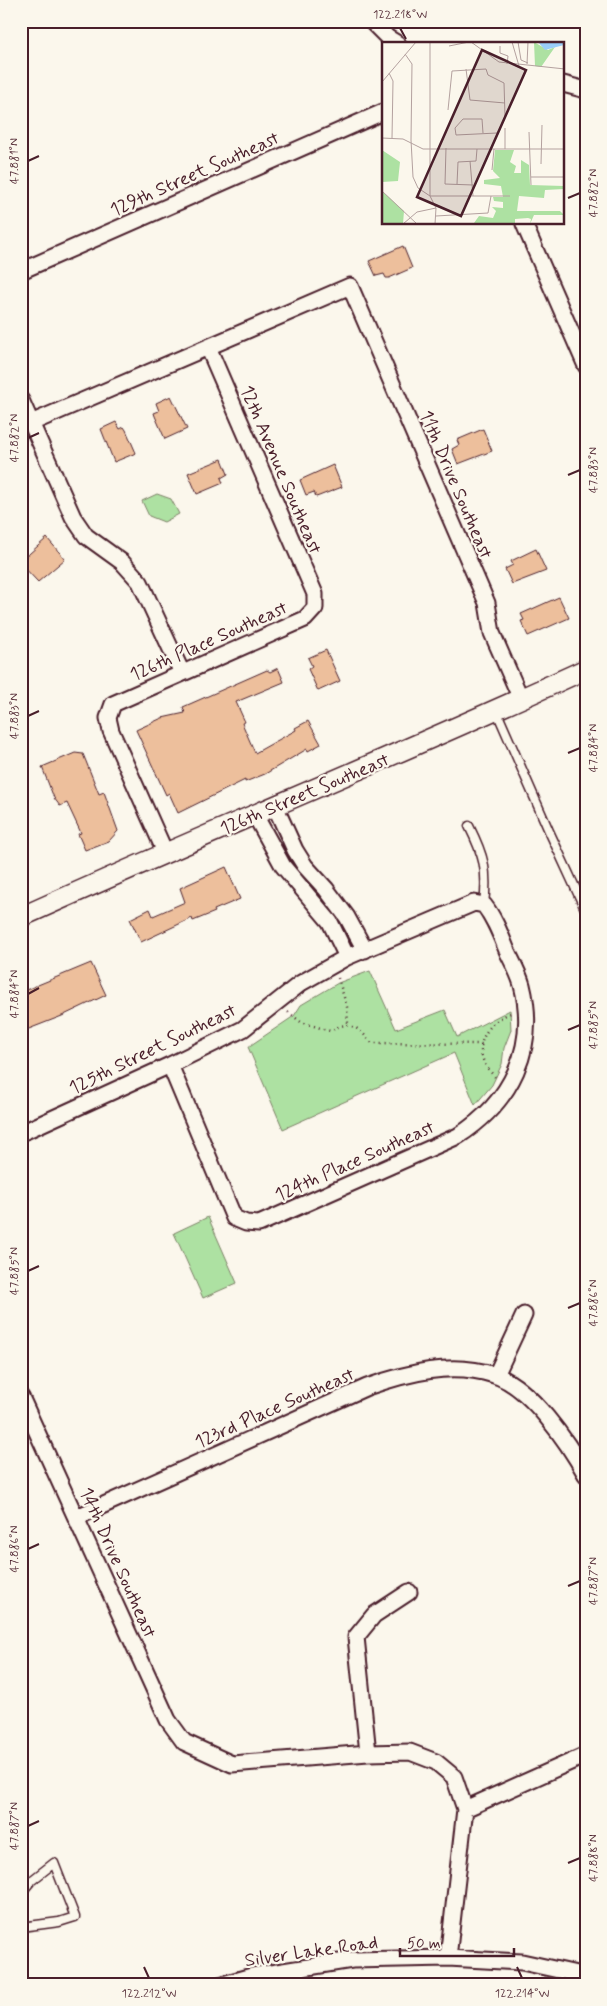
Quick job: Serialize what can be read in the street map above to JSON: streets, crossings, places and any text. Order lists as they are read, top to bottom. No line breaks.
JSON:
{"streets":{"street":["129th Street Southeast","12th Avenue Southeast","11th Drive Southeast","126th Place Southeast","126th Street Southeast","125th Street Southeast","124th Place Southeast","123rd Place Southeast","14th Drive Southeast","Silver Lake Road"]},"crossings":[["12th Avenue Southeast","11th Drive Southeast"],["12th Avenue Southeast","126th Place Southeast"],["11th Drive Southeast","126th Street Southeast"],["126th Place Southeast","126th Street Southeast"],["125th Street Southeast","124th Place Southeast"],["123rd Place Southeast","14th Drive Southeast"]],"scale_bar":"50 m","coordinates":["122.218°W","47.881°N","47.882°N","47.883°N","47.884°N","47.885°N","47.886°N","47.887°N","47.888°N","122.212°W","122.214°W"]}
